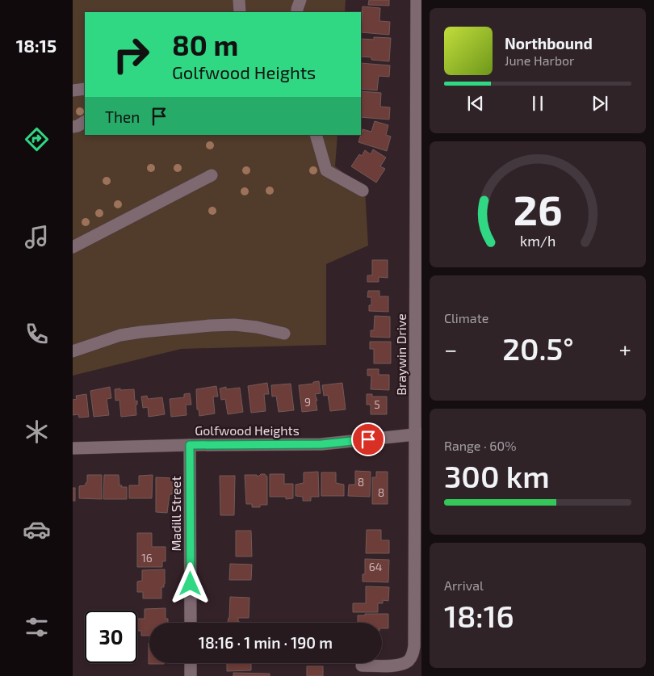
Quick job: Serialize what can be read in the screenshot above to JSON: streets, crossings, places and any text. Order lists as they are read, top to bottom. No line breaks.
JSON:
{"streets":{"street":["Braywin Drive","Golfwood Heights","Madill Street"]},"crossings":[["Braywin Drive","Golfwood Heights"],["Golfwood Heights","Madill Street"]],"house_numbers":["9","5","8","8","16","64"],"page":{"tabs":"18:15","turn":["80 m","Golfwood Heights"],"song":["Northbound","June Harbor"],"then":"Then","tile":["Climate",["Range · 60%","300 km"],["Arrival","18:16"]],"heat":["−","20.5°","+"],"limit":"30","trip":"18:16 · 1 min · 190 m","gauge":["26","km/h"]}}
